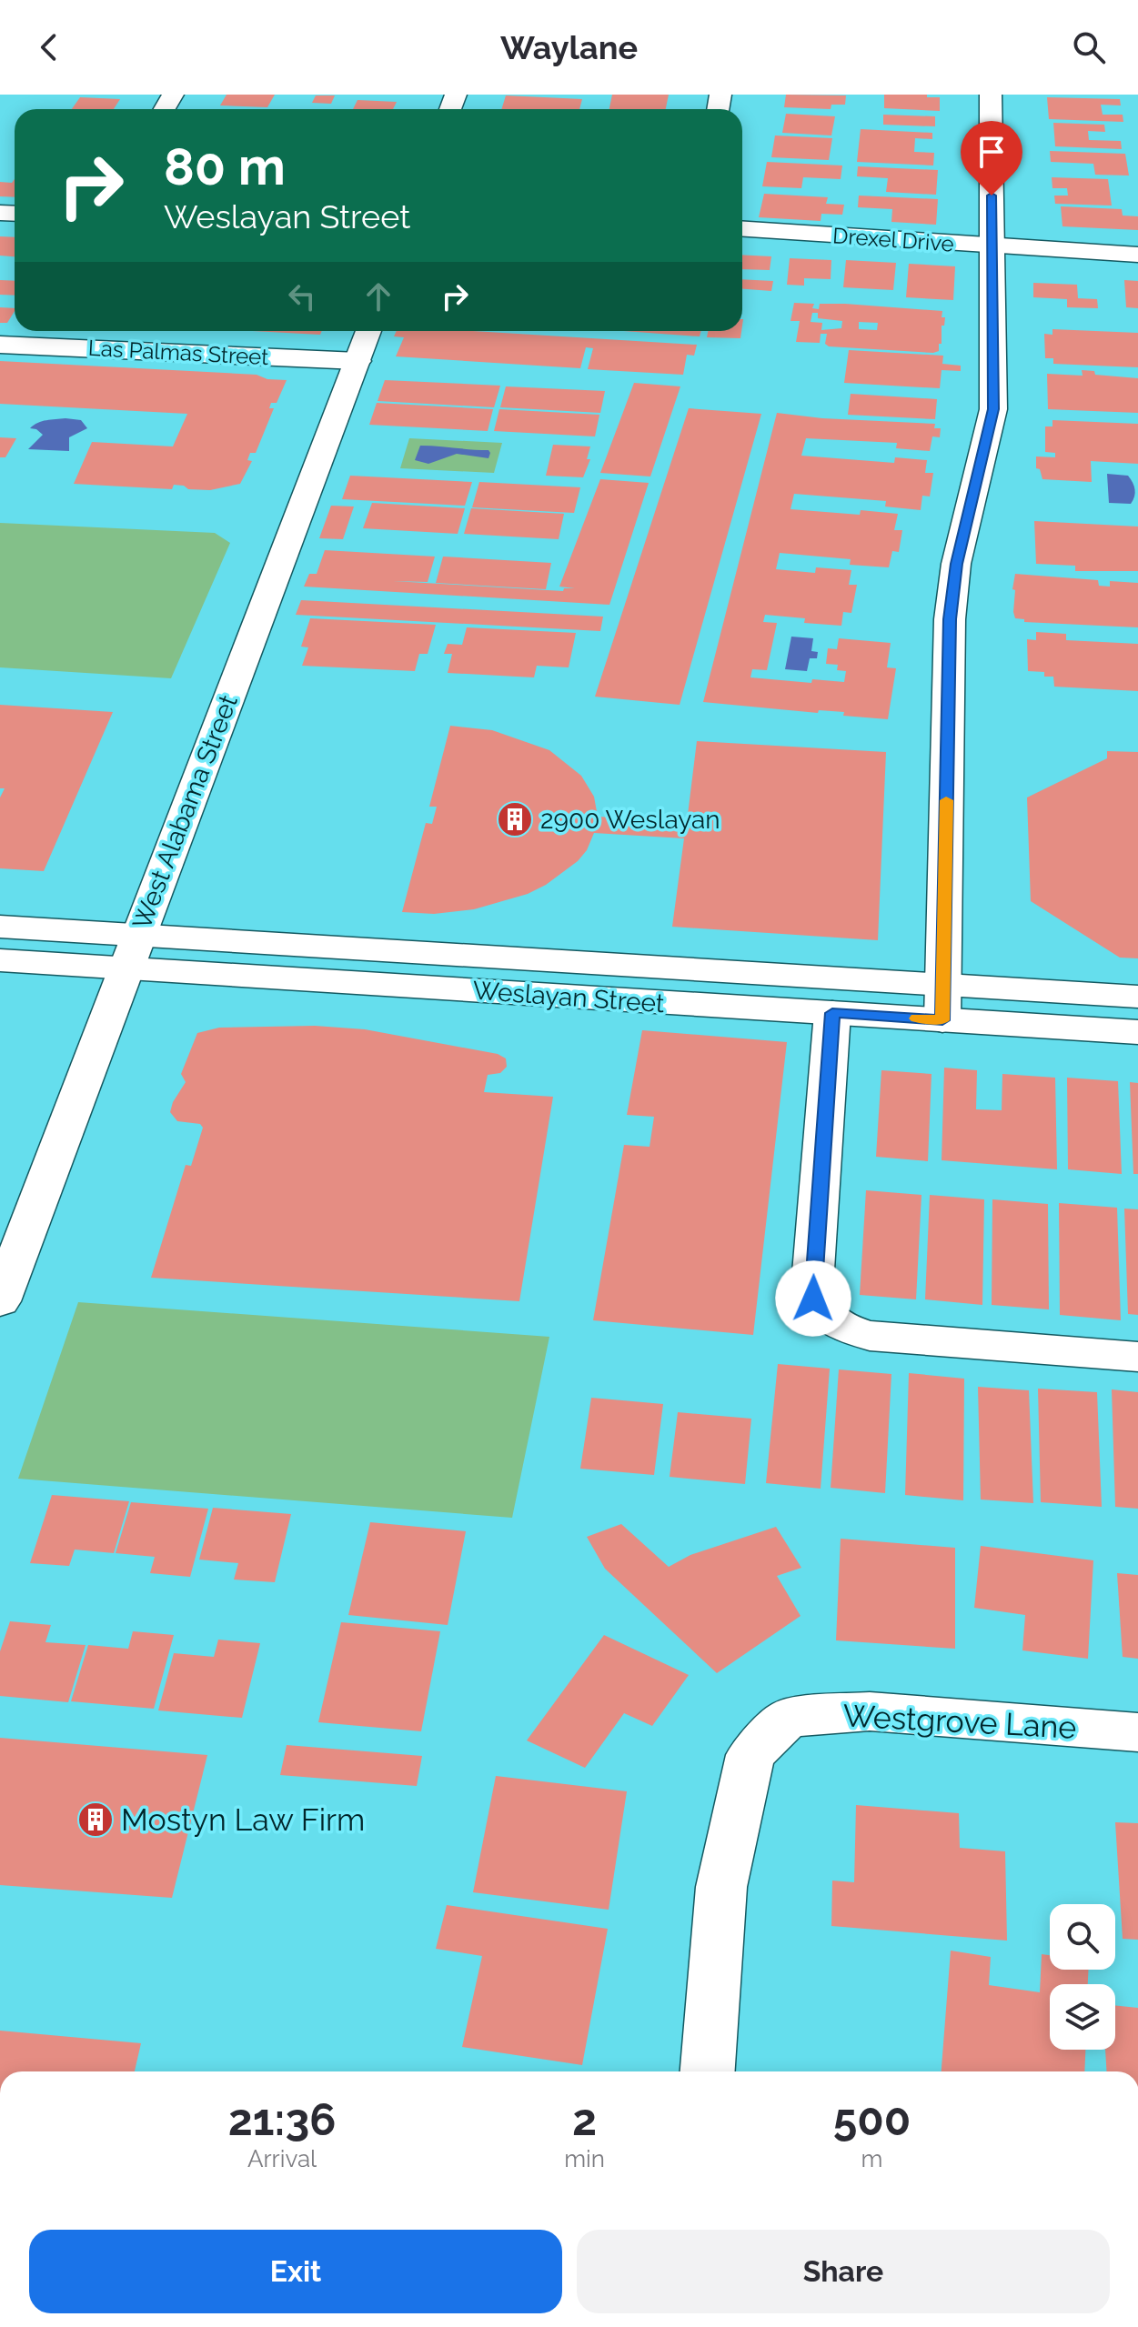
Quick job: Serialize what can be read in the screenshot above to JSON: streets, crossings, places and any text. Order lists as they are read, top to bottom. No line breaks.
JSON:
{"streets":{"street":["Drexel Drive","Las Palmas Street","West Alabama Street","Weslayan Street","Westgrove Lane"]},"crossings":[["Las Palmas Street","West Alabama Street"],["West Alabama Street","Weslayan Street"]],"places":{"building":["2900 Weslayan","Mostyn Law Firm"]},"page":{"header":"Waylane","turn":["80 m","Weslayan Street"],"eta":["21:36","Arrival","2","min","500","m"],"buttons":["Exit","Share"]}}
